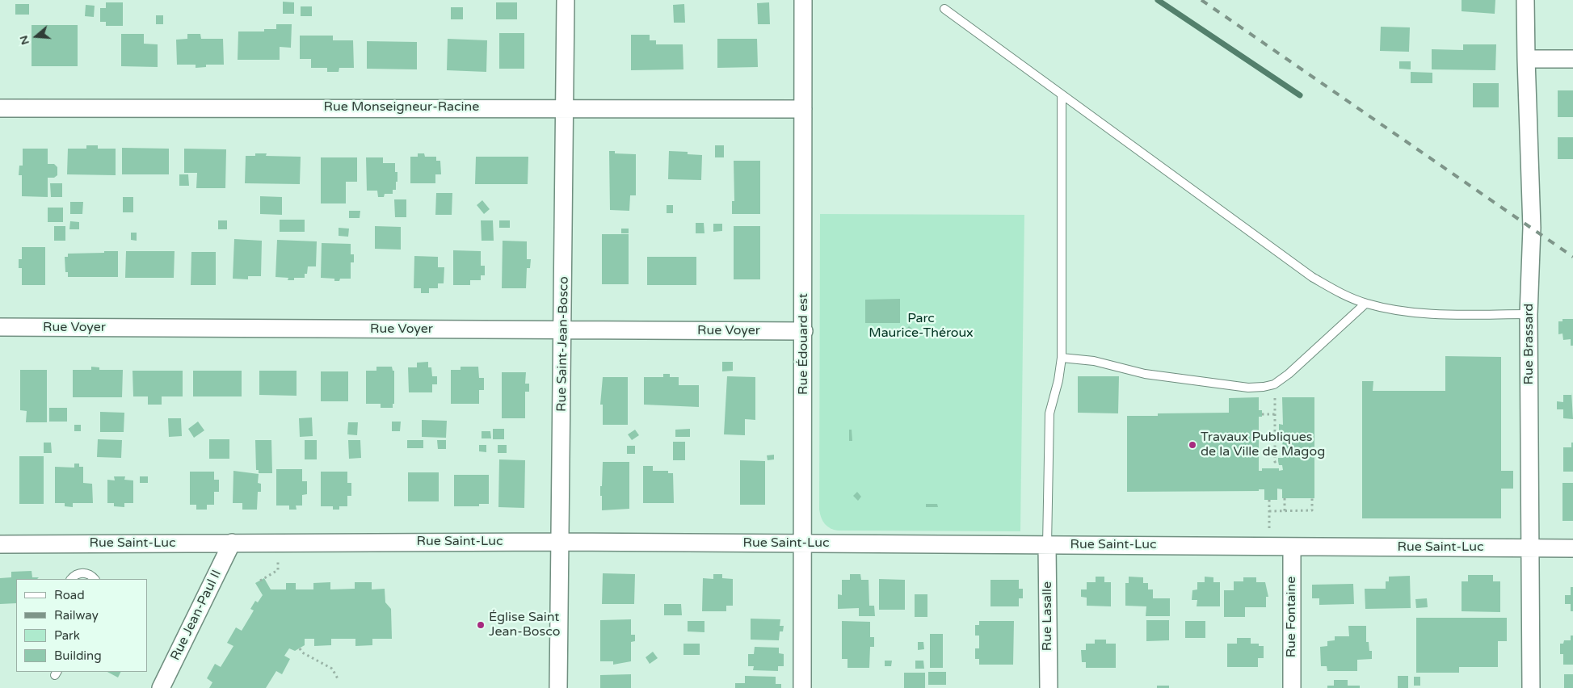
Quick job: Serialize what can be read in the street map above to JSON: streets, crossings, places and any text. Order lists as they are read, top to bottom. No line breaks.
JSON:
{"streets":{"street":["Rue Monseigneur-Racine","Rue Voyer","Rue Saint-Jean-Bosco","Rue Édouard est","Rue Brassard","Rue Saint-Luc","Rue Jean-Paul II","Rue Lasalle","Rue Fontaine"]},"crossings":[["Rue Monseigneur-Racine","Rue Saint-Jean-Bosco"],["Rue Monseigneur-Racine","Rue Édouard est"],["Rue Voyer","Rue Saint-Jean-Bosco"],["Rue Voyer","Rue Édouard est"],["Rue Saint-Jean-Bosco","Rue Saint-Luc"],["Rue Édouard est","Rue Saint-Luc"],["Rue Brassard","Rue Saint-Luc"],["Rue Saint-Luc","Rue Jean-Paul II"],["Rue Saint-Luc","Rue Lasalle"],["Rue Saint-Luc","Rue Fontaine"]],"parks":["Parc Maurice-Théroux"],"places":["Travaux Publiques de la Ville de Magog","Église Saint Jean-Bosco"],"legend":["Road","Railway","Park","Building"],"north":"left"}
